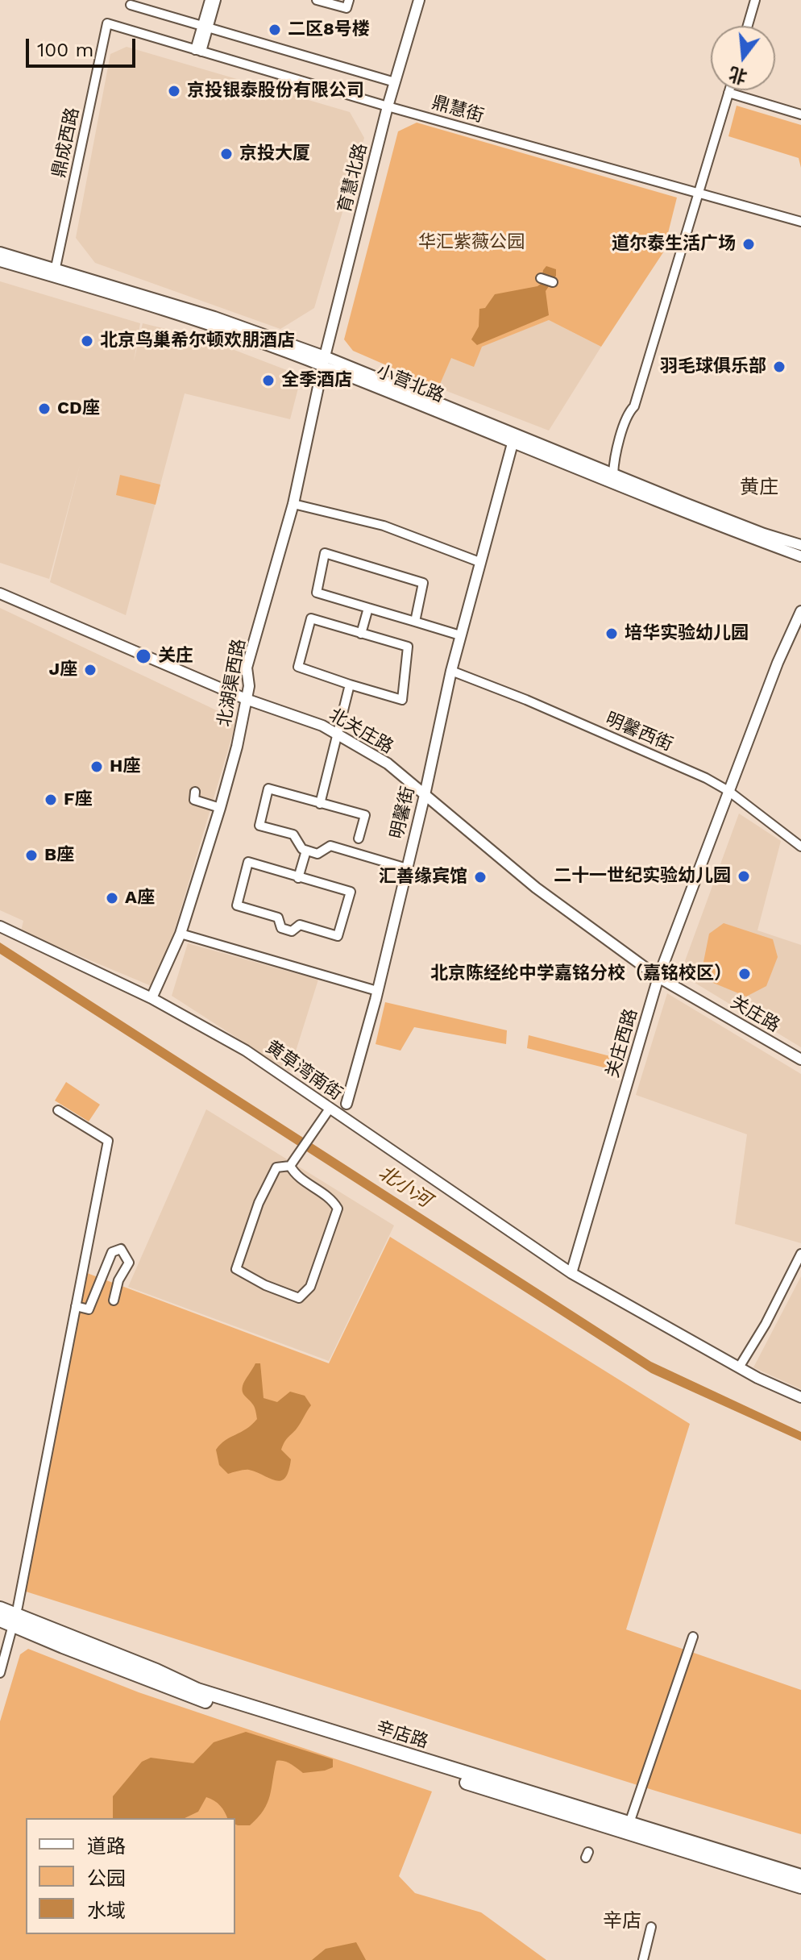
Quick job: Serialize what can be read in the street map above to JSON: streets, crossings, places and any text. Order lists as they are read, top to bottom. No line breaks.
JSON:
{"streets":{"main road":["辛店路"],"street":["鼎慧街","鼎成西路","育慧北路","小营北路","北湖渠西路","北关庄路","明馨西街","明馨街","关庄路","关庄西路","黄草湾南街"]},"crossings":[["鼎慧街","鼎成西路"],["鼎慧街","育慧北路"],["鼎成西路","小营北路"],["育慧北路","小营北路"],["育慧北路","北湖渠西路"],["小营北路","北湖渠西路"],["小营北路","明馨街"],["北湖渠西路","北关庄路"],["北湖渠西路","黄草湾南街"],["北关庄路","明馨街"],["北关庄路","关庄路"],["北关庄路","关庄西路"],["明馨西街","明馨街"],["明馨西街","关庄西路"],["关庄路","关庄西路"],["关庄西路","黄草湾南街"]],"districts":["黄庄","辛店"],"water":["北小河"],"parks":["华汇紫薇公园"],"places":["二区8号楼","京投银泰股份有限公司","京投大厦","道尔泰生活广场","北京鸟巢希尔顿欢朋酒店","羽毛球俱乐部","全季酒店","CD座","培华实验幼儿园","关庄","J座","H座","F座","B座","二十一世纪实验幼儿园","汇善缘宾馆","A座","北京陈经纶中学嘉铭分校（嘉铭校区）"],"legend":["道路","公园","水域"],"scale_bar":"100 m","north":"bottom"}
